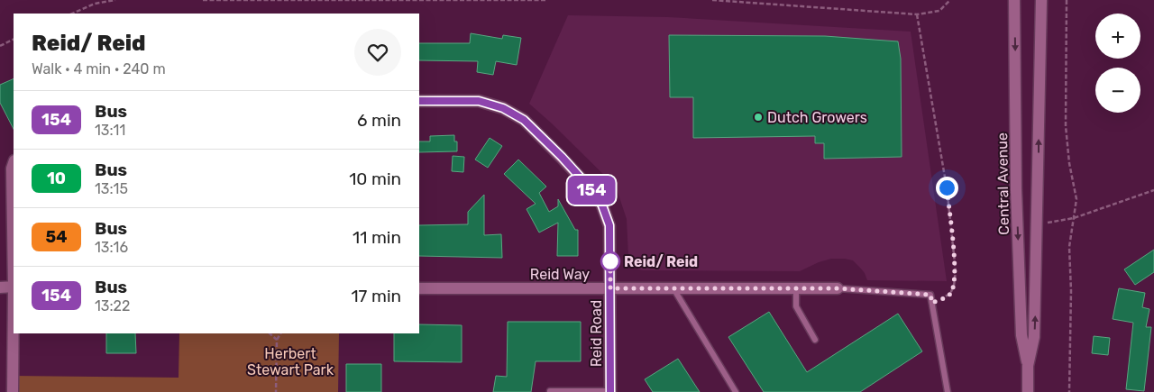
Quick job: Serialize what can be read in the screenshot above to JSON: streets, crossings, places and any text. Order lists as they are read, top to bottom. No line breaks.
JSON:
{"streets":{"street":["Central Avenue","Reid Way","Reid Road"]},"crossings":[["Reid Way","Reid Road"]],"parks":["Herbert Stewart Park"],"places":["Dutch Growers","Reid/ Reid"],"lines":["bus line 154"],"page":{"on_map":"154","map_buttons":["+","−"],"heading":["Reid/ Reid","Walk · 4 min · 240 m"],"list":[{"mark":"154","name":"Bus","note":"13:11","value":"6 min"},{"mark":"10","name":"Bus","note":"13:15","value":"10 min"},{"mark":"54","name":"Bus","note":"13:16","value":"11 min"},{"mark":"154","name":"Bus","note":"13:22","value":"17 min"}]}}
